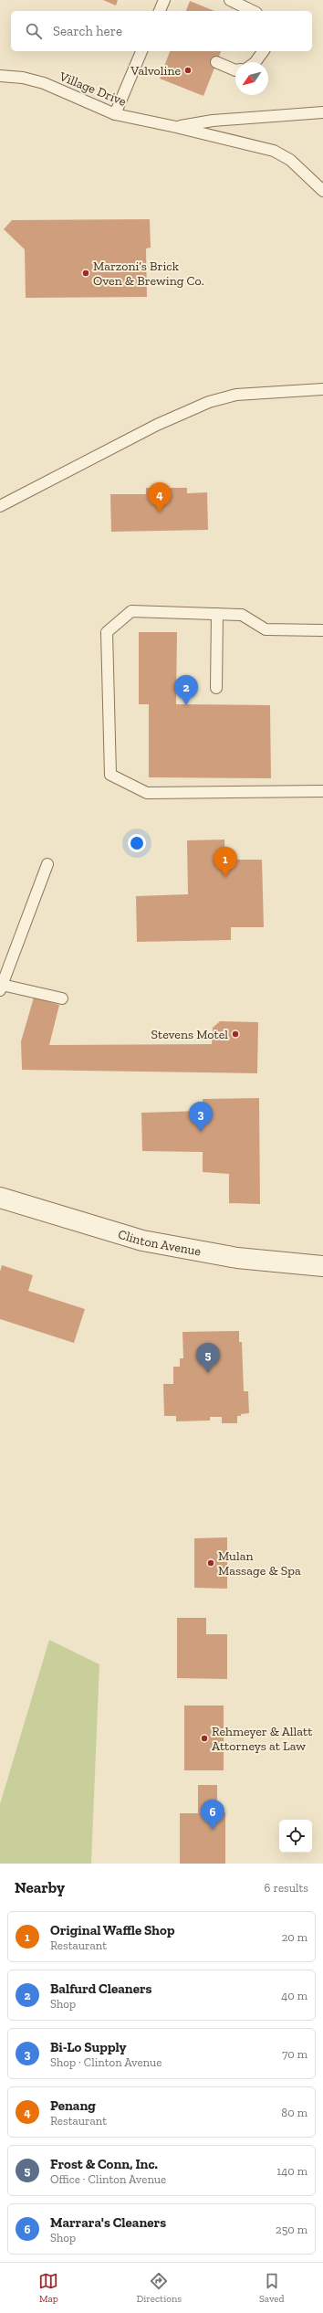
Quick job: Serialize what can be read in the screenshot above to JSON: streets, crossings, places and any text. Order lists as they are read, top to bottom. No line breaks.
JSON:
{"streets":{"street":["Clinton Avenue"],"lane":["Village Drive"]},"places":["Valvoline","Marzoni’s Brick Oven & Brewing Co.","Stevens Motel","Mulan Massage & Spa","Rehmeyer & Allatt Attorneys at Law"],"north":"bottom left","page":{"search":"Search here","pins":["4","2","1","3","5","6"],"heading":["Nearby","6 results"],"list":[{"mark":"1","name":"Original Waffle Shop","note":"Restaurant","value":"20 m"},{"mark":"2","name":"Balfurd Cleaners","note":"Shop","value":"40 m"},{"mark":"3","name":"Bi-Lo Supply","note":"Shop · Clinton Avenue","value":"70 m"},{"mark":"4","name":"Penang","note":"Restaurant","value":"80 m"},{"mark":"5","name":"Frost & Conn, Inc.","note":"Office · Clinton Avenue","value":"140 m"},{"mark":"6","name":"Marrara's Cleaners","note":"Shop","value":"250 m"}],"nav":["Map","Directions","Saved"]}}
